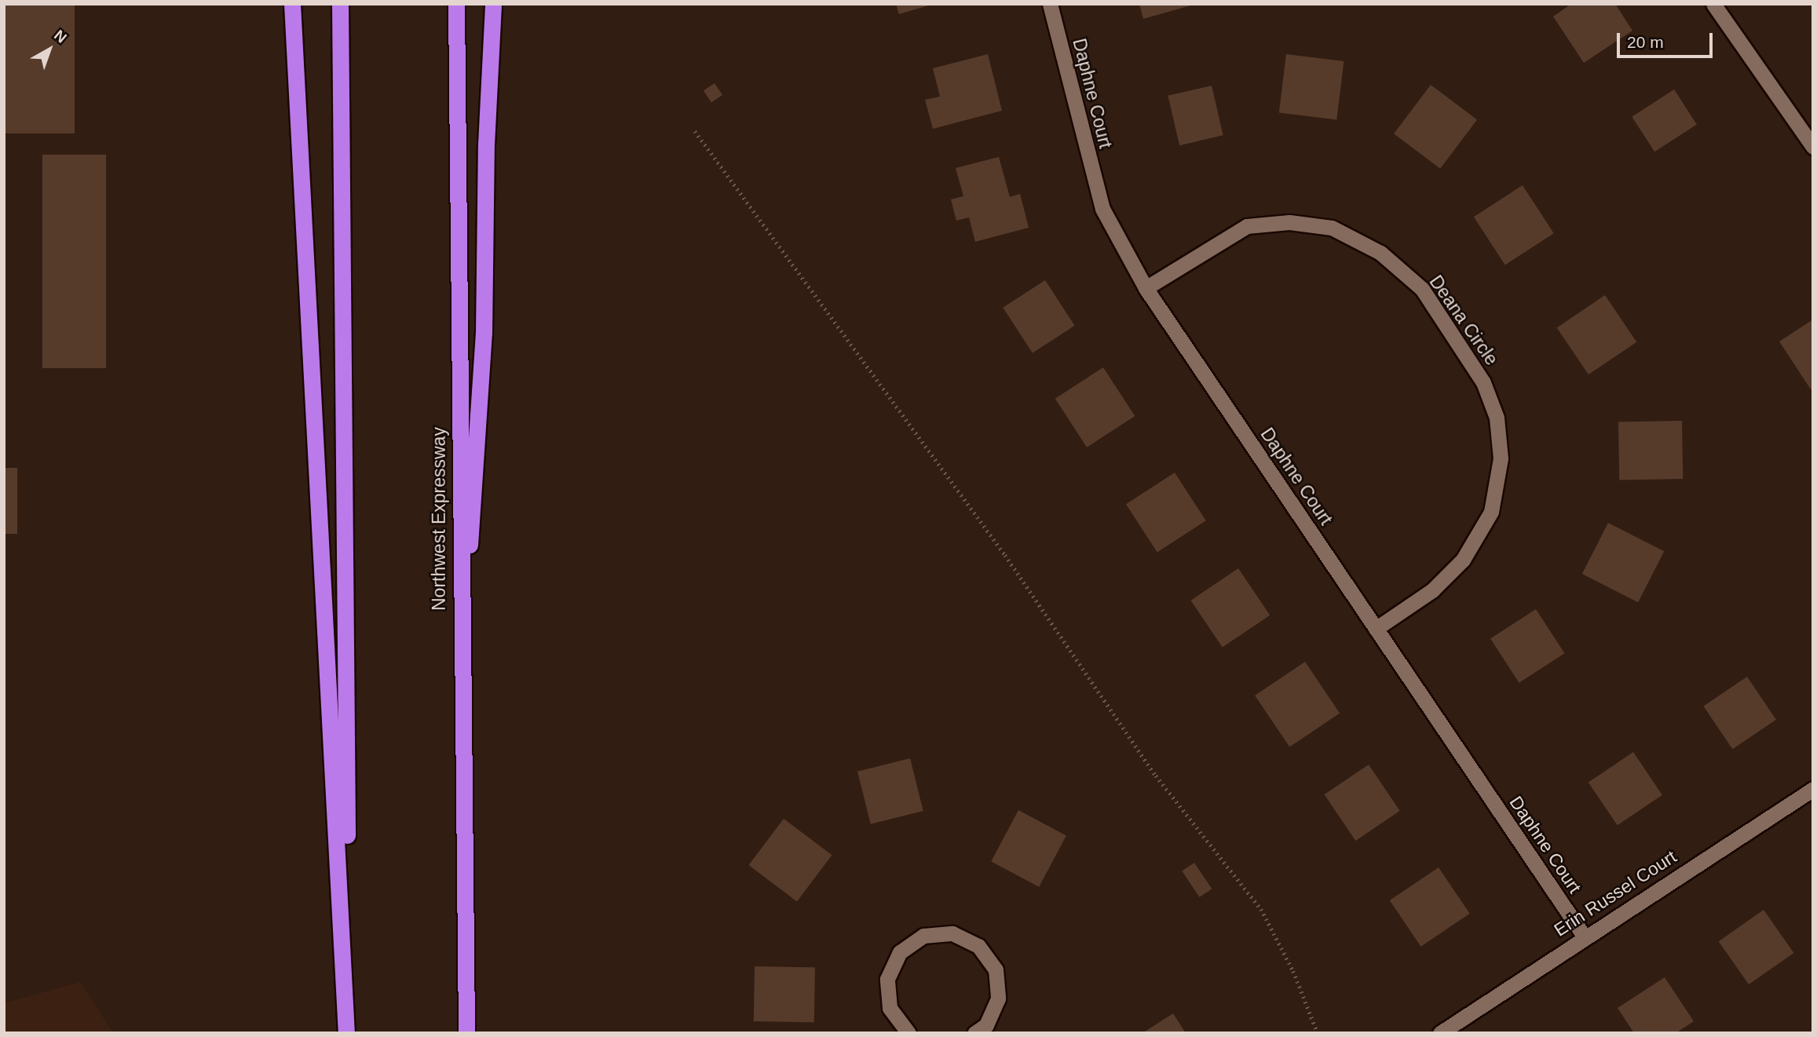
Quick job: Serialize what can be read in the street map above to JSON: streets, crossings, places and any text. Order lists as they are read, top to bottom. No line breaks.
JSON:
{"streets":{"highway":["Northwest Expressway"],"street":["Daphne Court","Deana Circle","Erin Russel Court"]},"crossings":[["Daphne Court","Deana Circle"],["Daphne Court","Erin Russel Court"]],"scale_bar":"20 m","north":"top right"}
